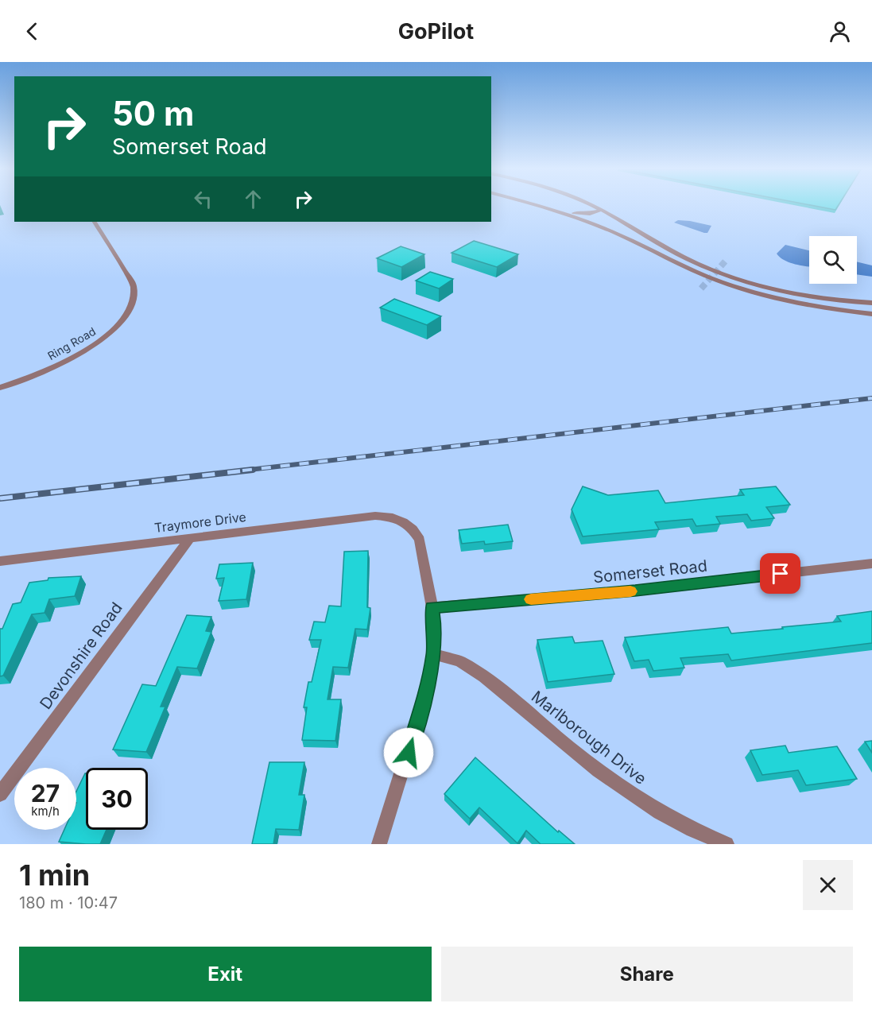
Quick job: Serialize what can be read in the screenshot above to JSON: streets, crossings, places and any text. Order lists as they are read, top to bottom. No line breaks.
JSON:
{"streets":{"street":["Ring Road","Traymore Drive","Somerset Road","Devonshire Road","Marlborough Drive"]},"crossings":[["Traymore Drive","Somerset Road"],["Traymore Drive","Devonshire Road"]],"page":{"header":"GoPilot","turn":["50 m","Somerset Road"],"speed":"27 km/h","limit":"30","heading":["1 min","180 m · 10:47"],"buttons":["Exit","Share"]}}
